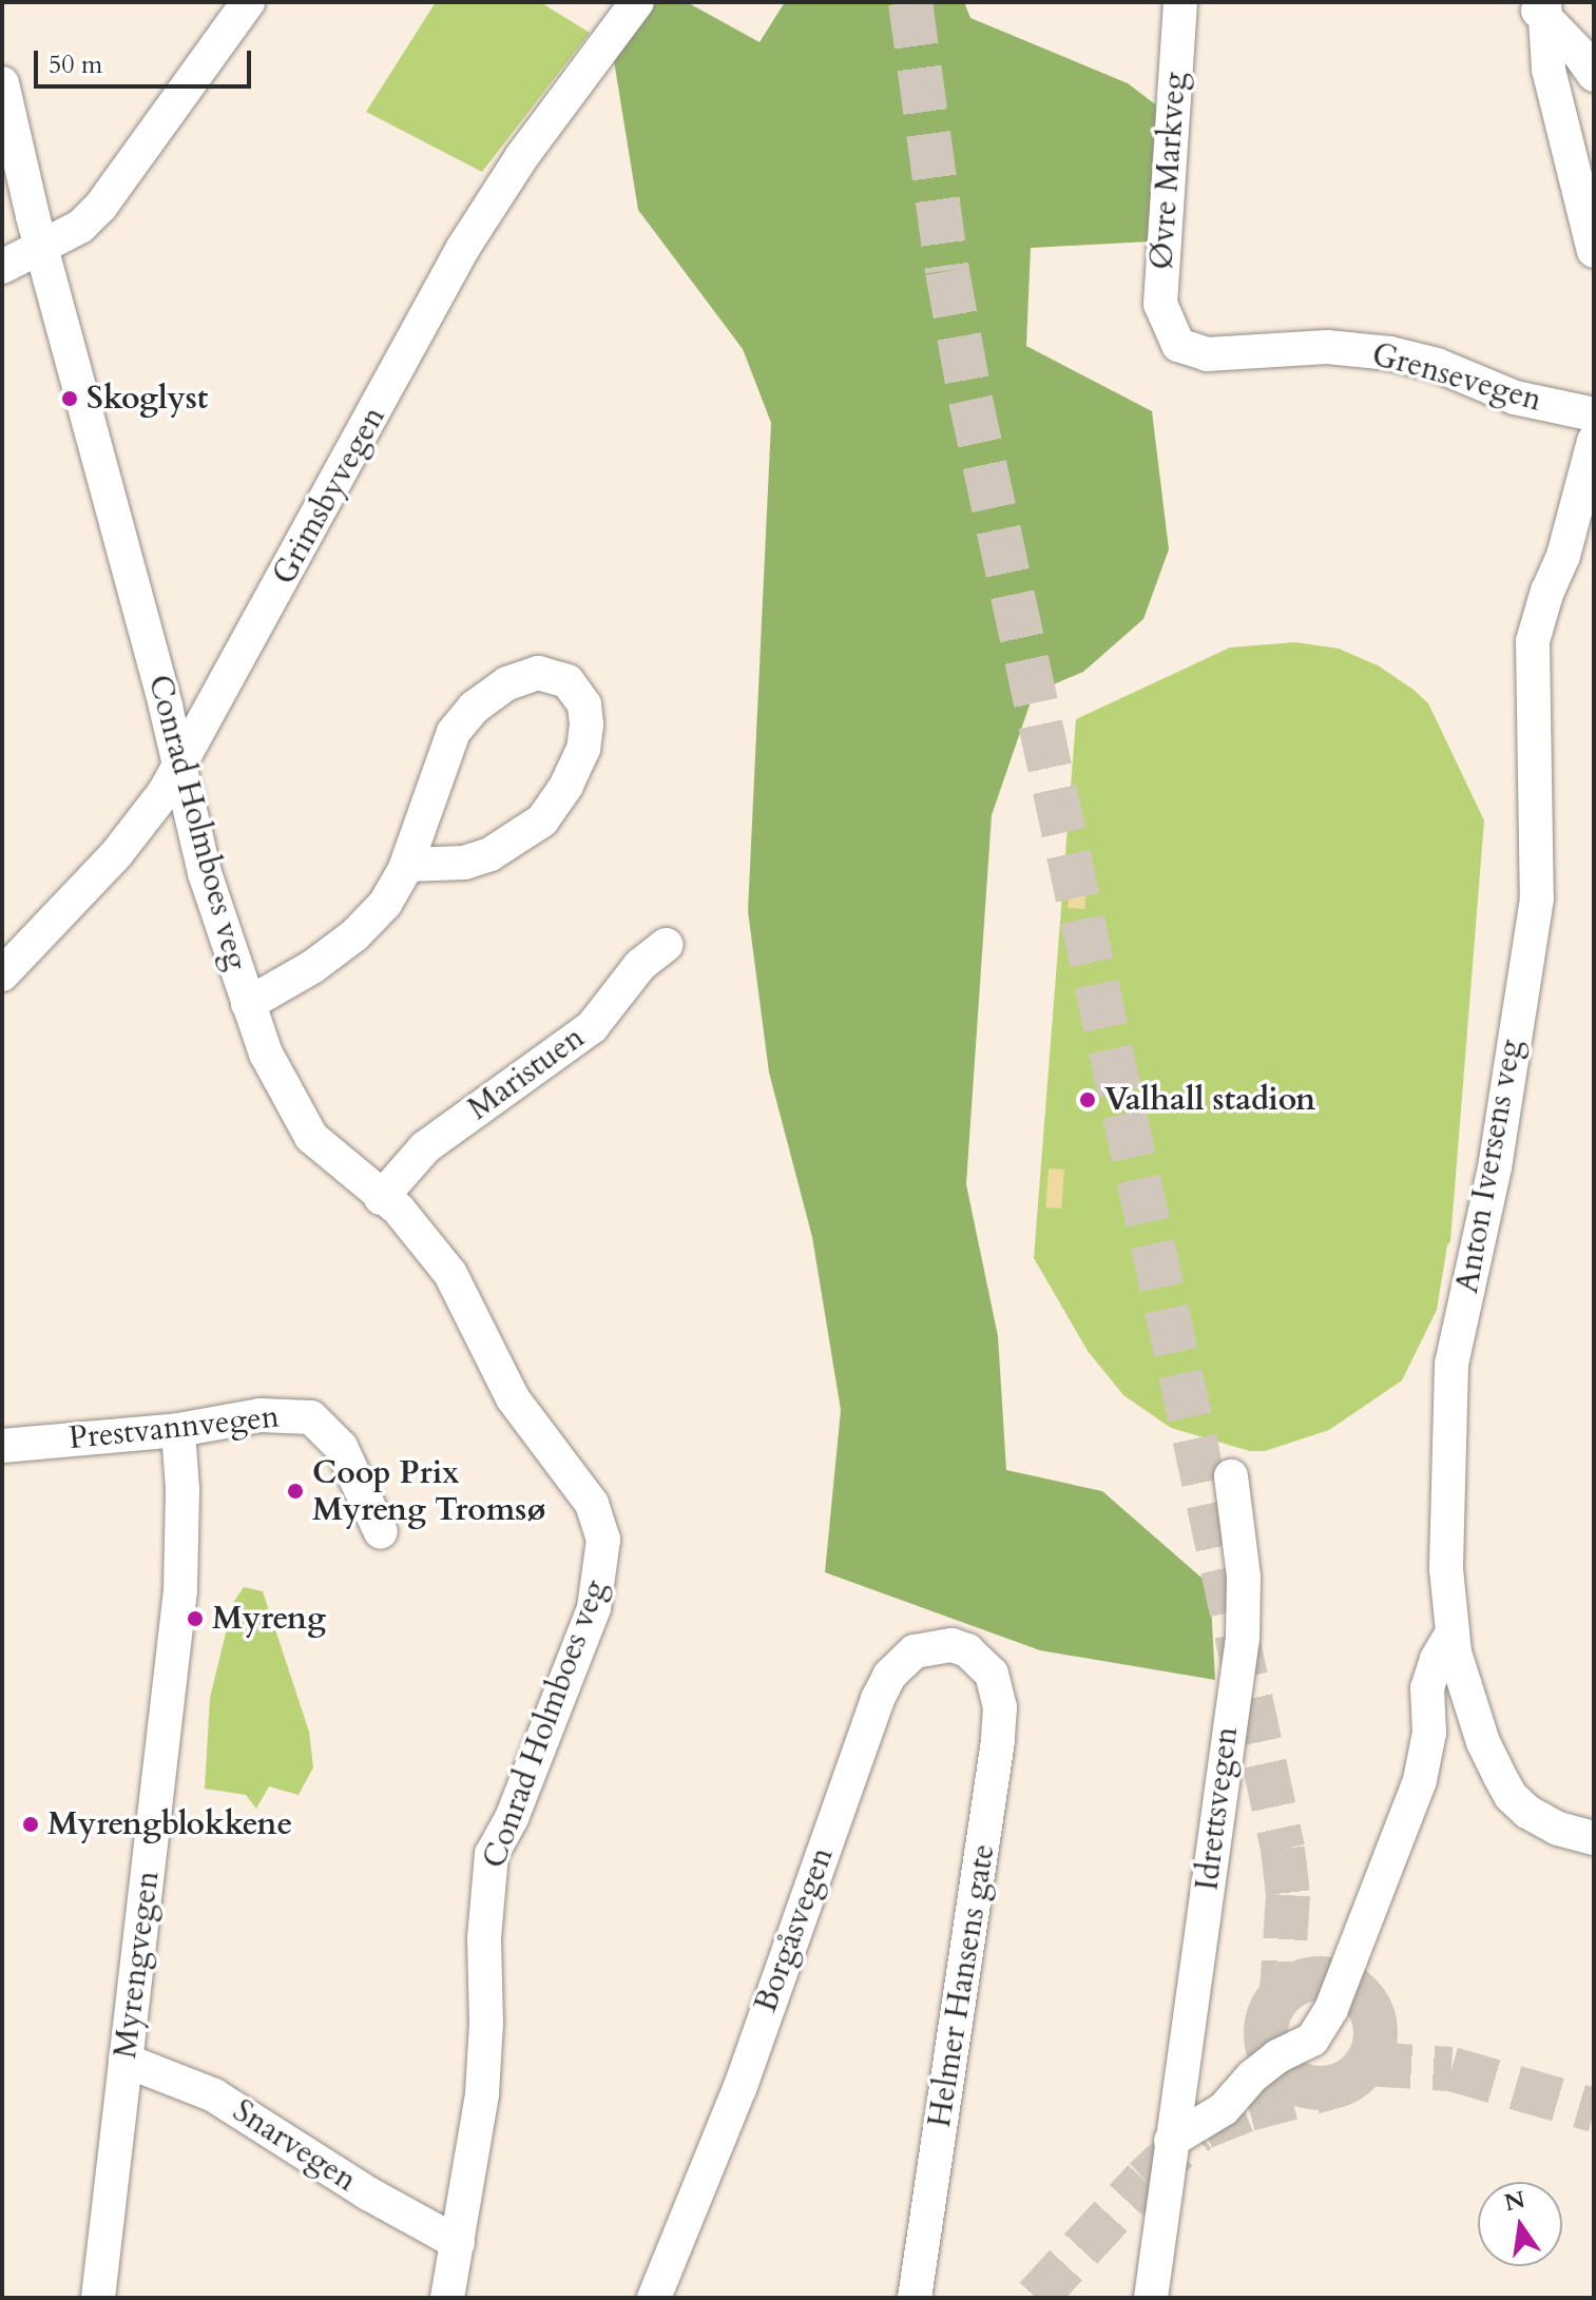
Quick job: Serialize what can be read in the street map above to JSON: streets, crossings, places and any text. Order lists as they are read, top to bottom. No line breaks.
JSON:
{"streets":{"street":["Øvre Markveg","Grensevegen","Grimsbyvegen","Conrad Holmboes veg","Maristuen","Anton Iversens veg","Prestvannvegen","Idrettsvegen","Borgåsvegen","Myrengvegen","Helmer Hansens gate","Snarvegen"]},"crossings":[["Øvre Markveg","Grensevegen"],["Grimsbyvegen","Conrad Holmboes veg"],["Conrad Holmboes veg","Maristuen"],["Conrad Holmboes veg","Snarvegen"],["Prestvannvegen","Myrengvegen"],["Borgåsvegen","Helmer Hansens gate"],["Myrengvegen","Snarvegen"]],"places":["Skoglyst","Valhall stadion","Coop Prix Myreng Tromsø","Myreng","Myrengblokkene"],"scale_bar":"50 m","north":"top"}
